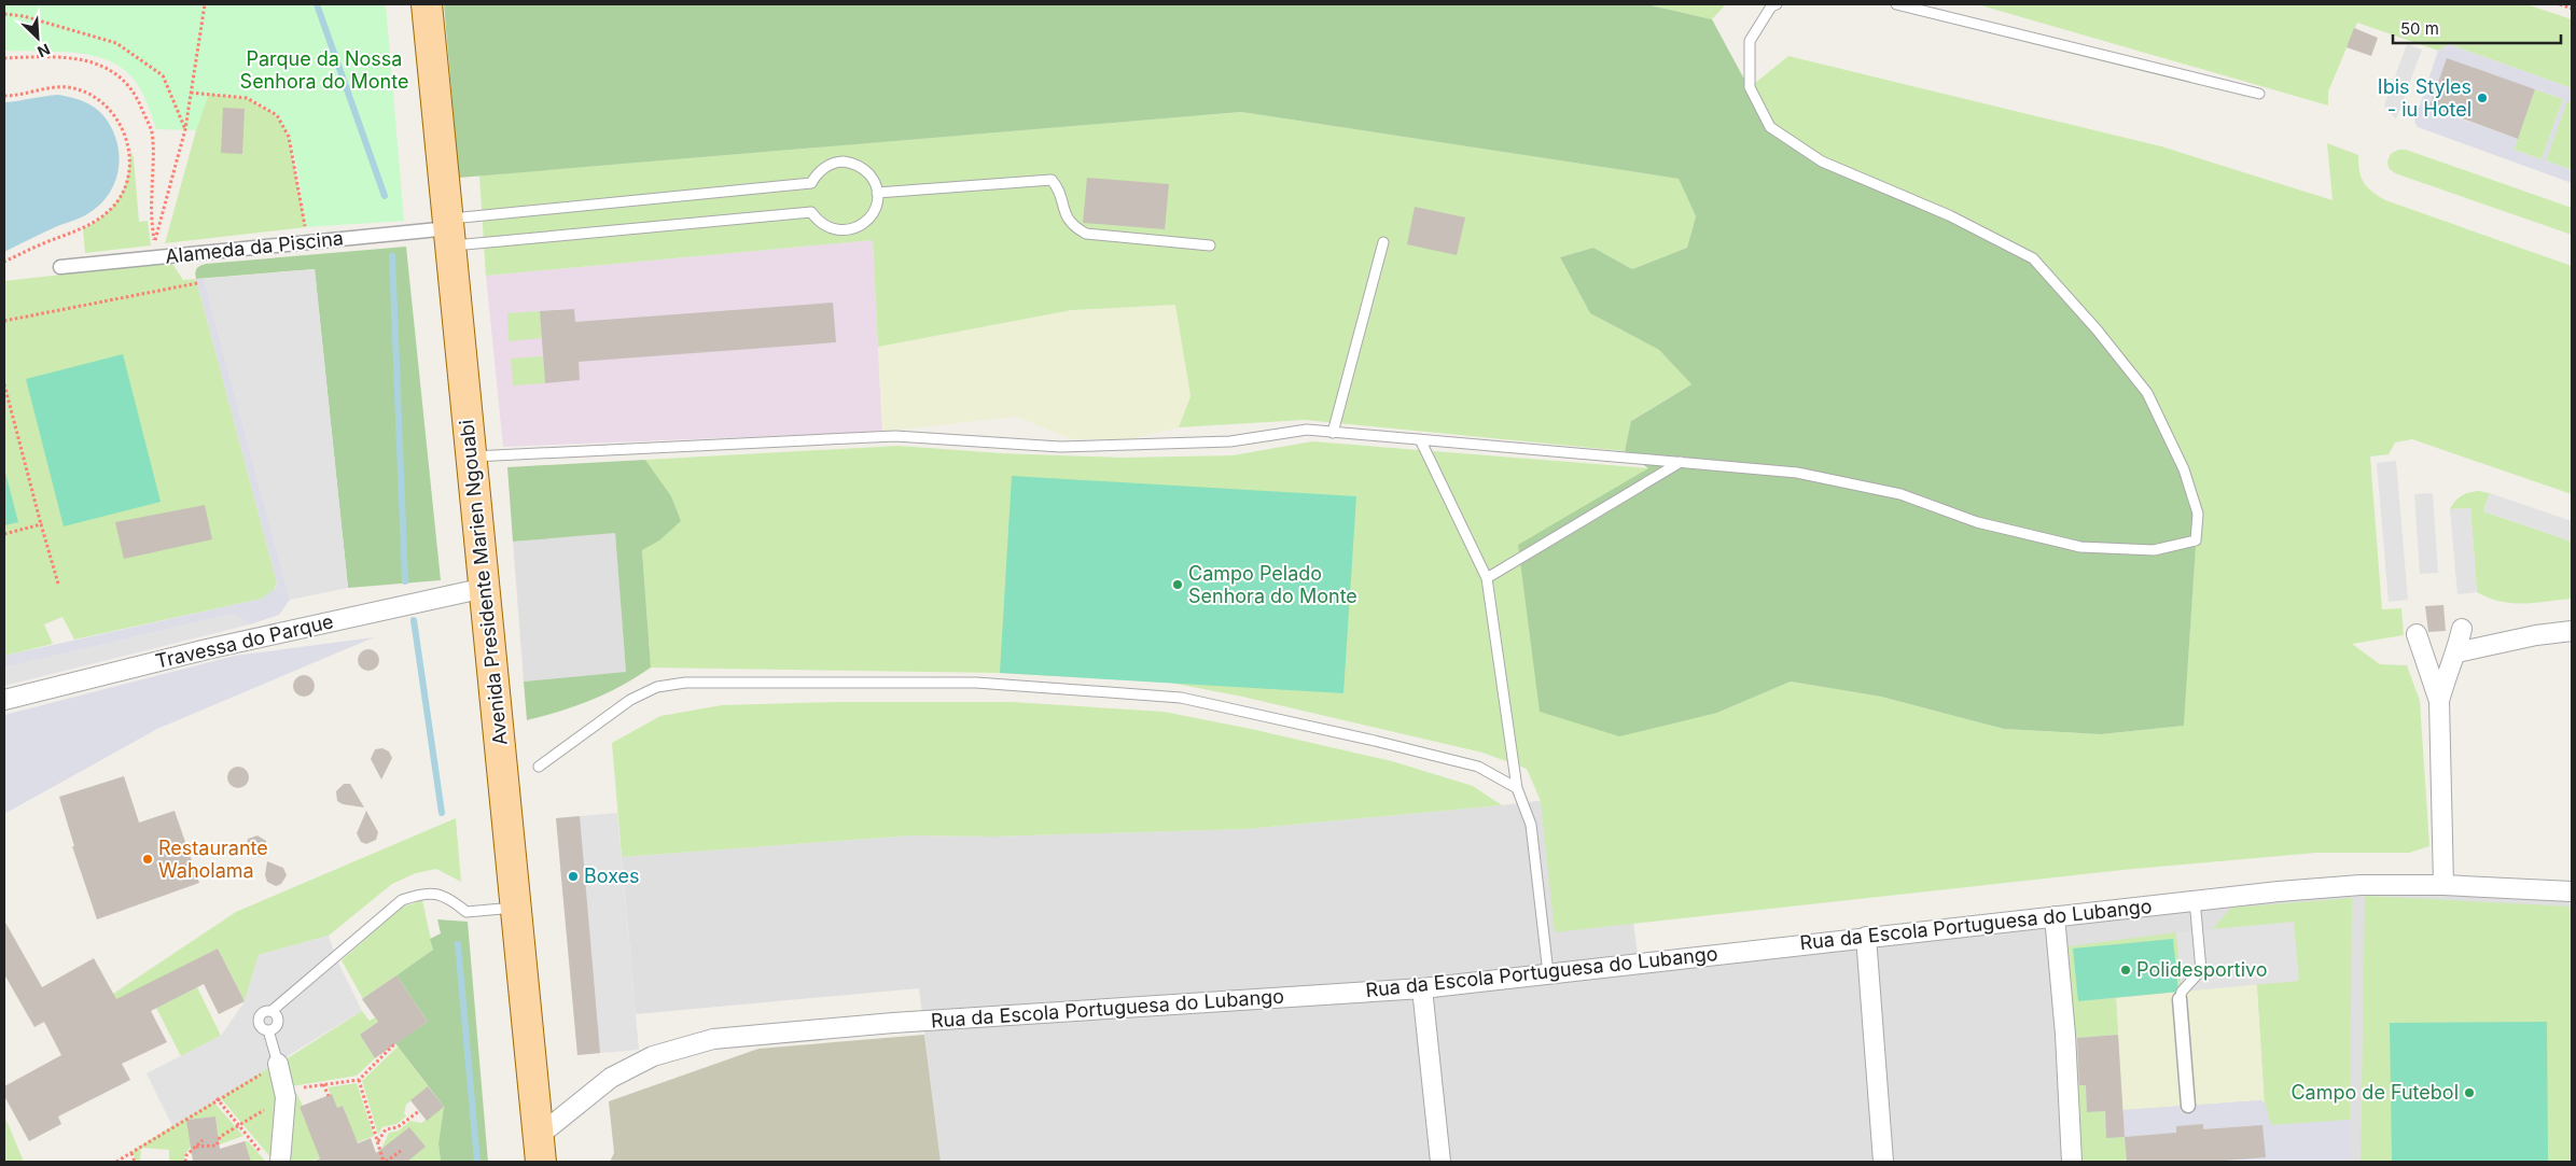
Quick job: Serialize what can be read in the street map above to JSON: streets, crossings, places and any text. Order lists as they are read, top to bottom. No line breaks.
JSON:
{"streets":{"main road":["Avenida Presidente Marien Ngouabi"],"street":["Alameda da Piscina","Travessa do Parque","Rua da Escola Portuguesa do Lubango"]},"crossings":[["Alameda da Piscina","Avenida Presidente Marien Ngouabi"],["Avenida Presidente Marien Ngouabi","Travessa do Parque"],["Avenida Presidente Marien Ngouabi","Rua da Escola Portuguesa do Lubango"]],"parks":["Parque da Nossa Senhora do Monte"],"places":["Ibis Styles - iu Hotel","Campo Pelado Senhora do Monte","Restaurante Waholama","Boxes","Polidesportivo","Campo de Futebol"],"scale_bar":"50 m","north":"bottom right"}
